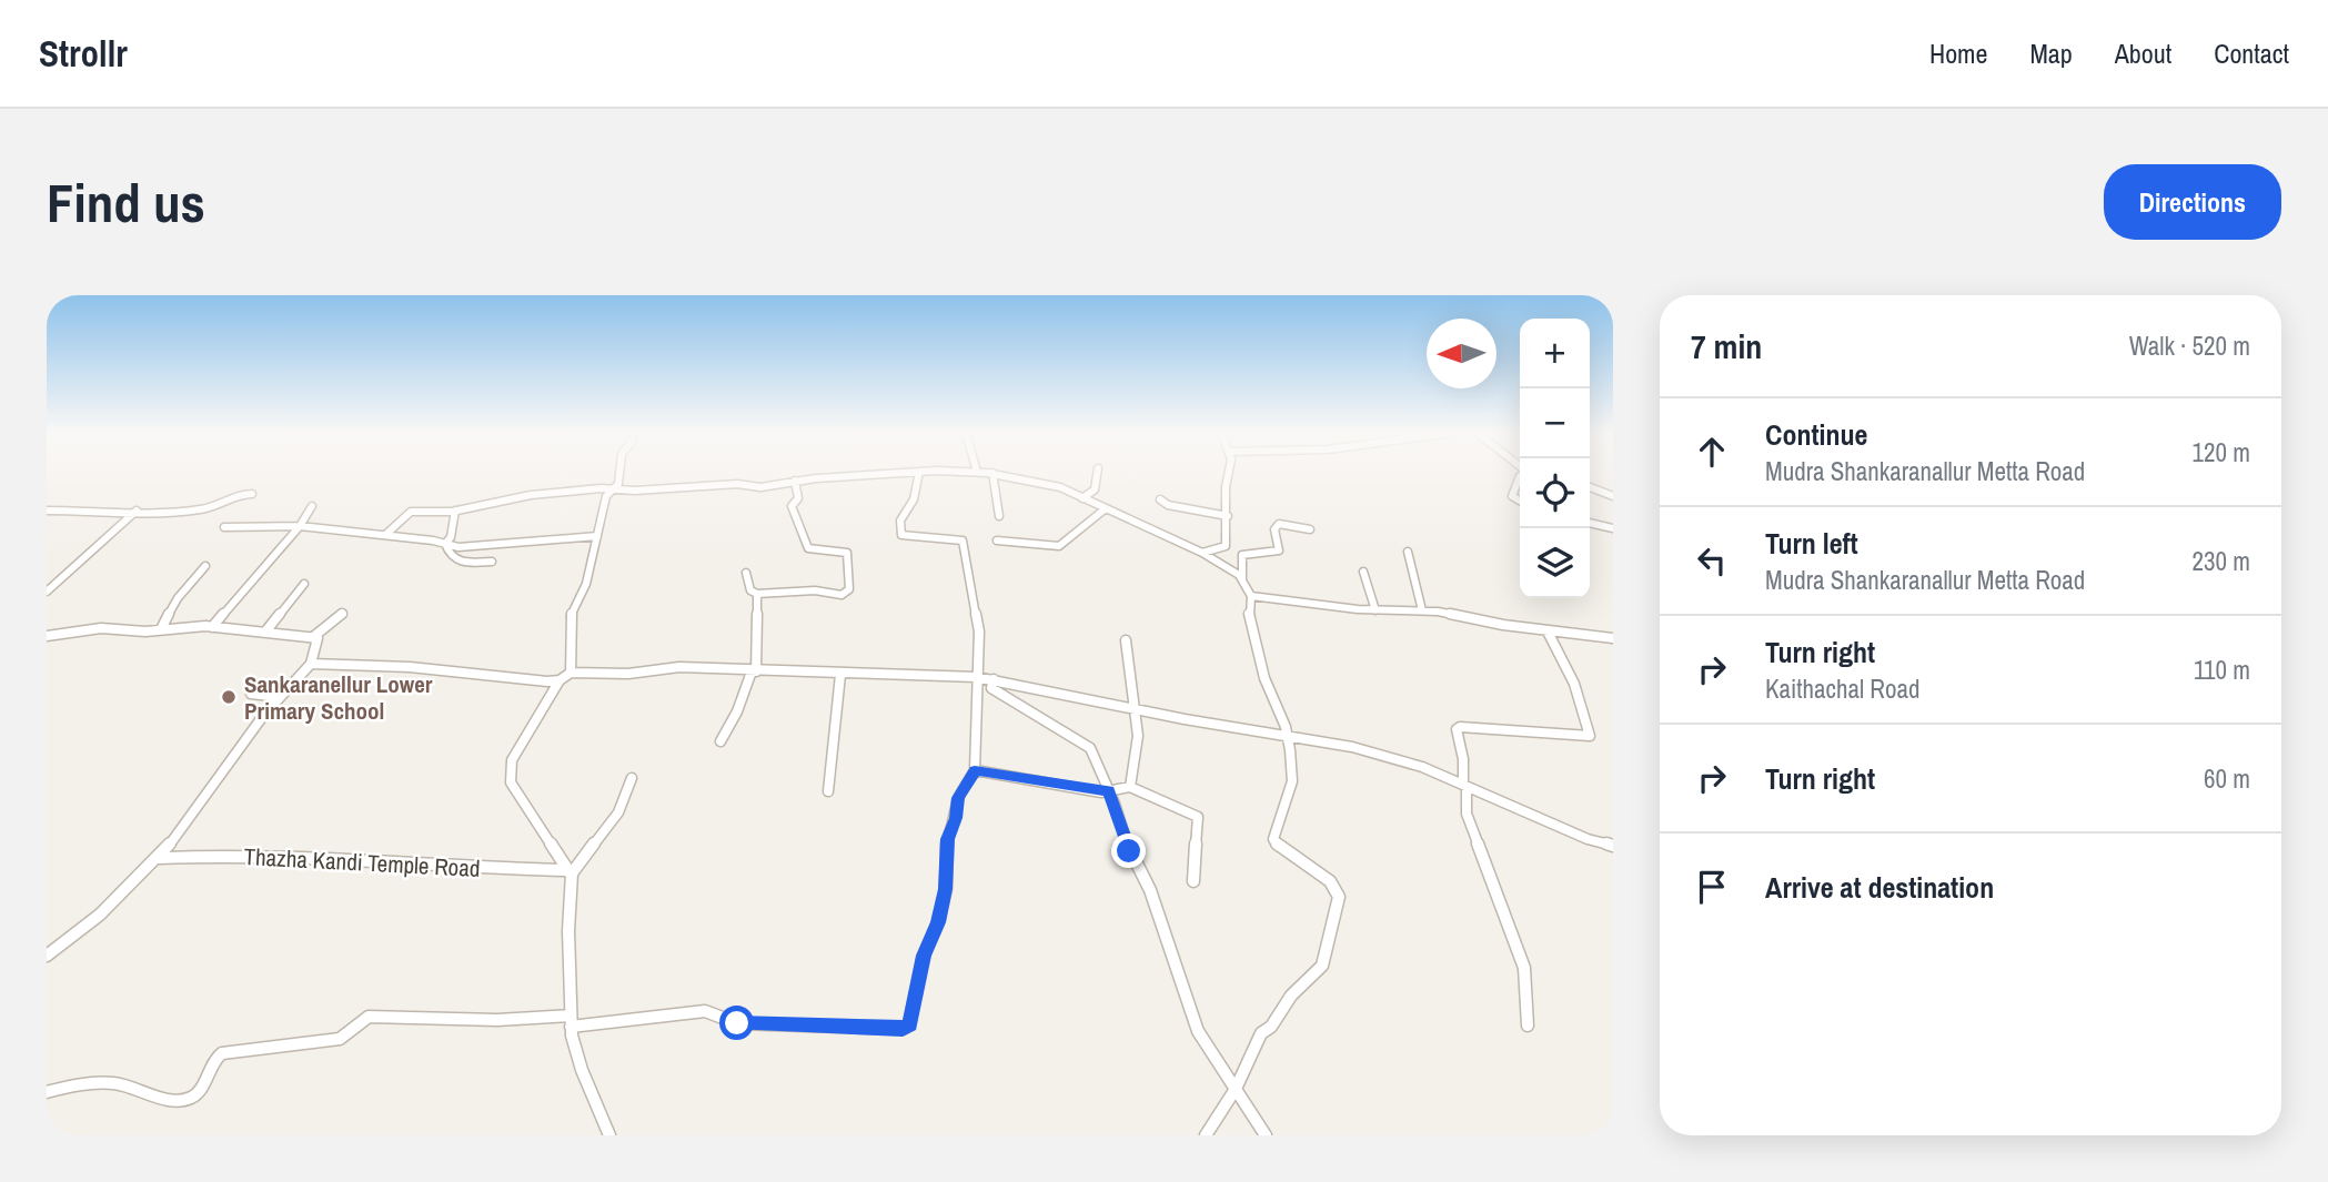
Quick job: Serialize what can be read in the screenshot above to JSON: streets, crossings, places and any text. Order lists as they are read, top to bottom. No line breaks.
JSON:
{"streets":{"street":["Thazha Kandi Temple Road"]},"places":["Sankaranellur Lower Primary School"],"north":"left","page":{"header":"Strollr","nav":["Home","Map","About","Contact"],"buttons":"Directions","title":"Find us","heading":["7 min","Walk · 520 m"],"map_buttons":["+","−"],"list":[["Continue","Mudra Shankaranallur Metta Road","120 m"],["Turn left","Mudra Shankaranallur Metta Road","230 m"],["Turn right","Kaithachal Road","110 m"],["Turn right","60 m"],"Arrive at destination"]}}
